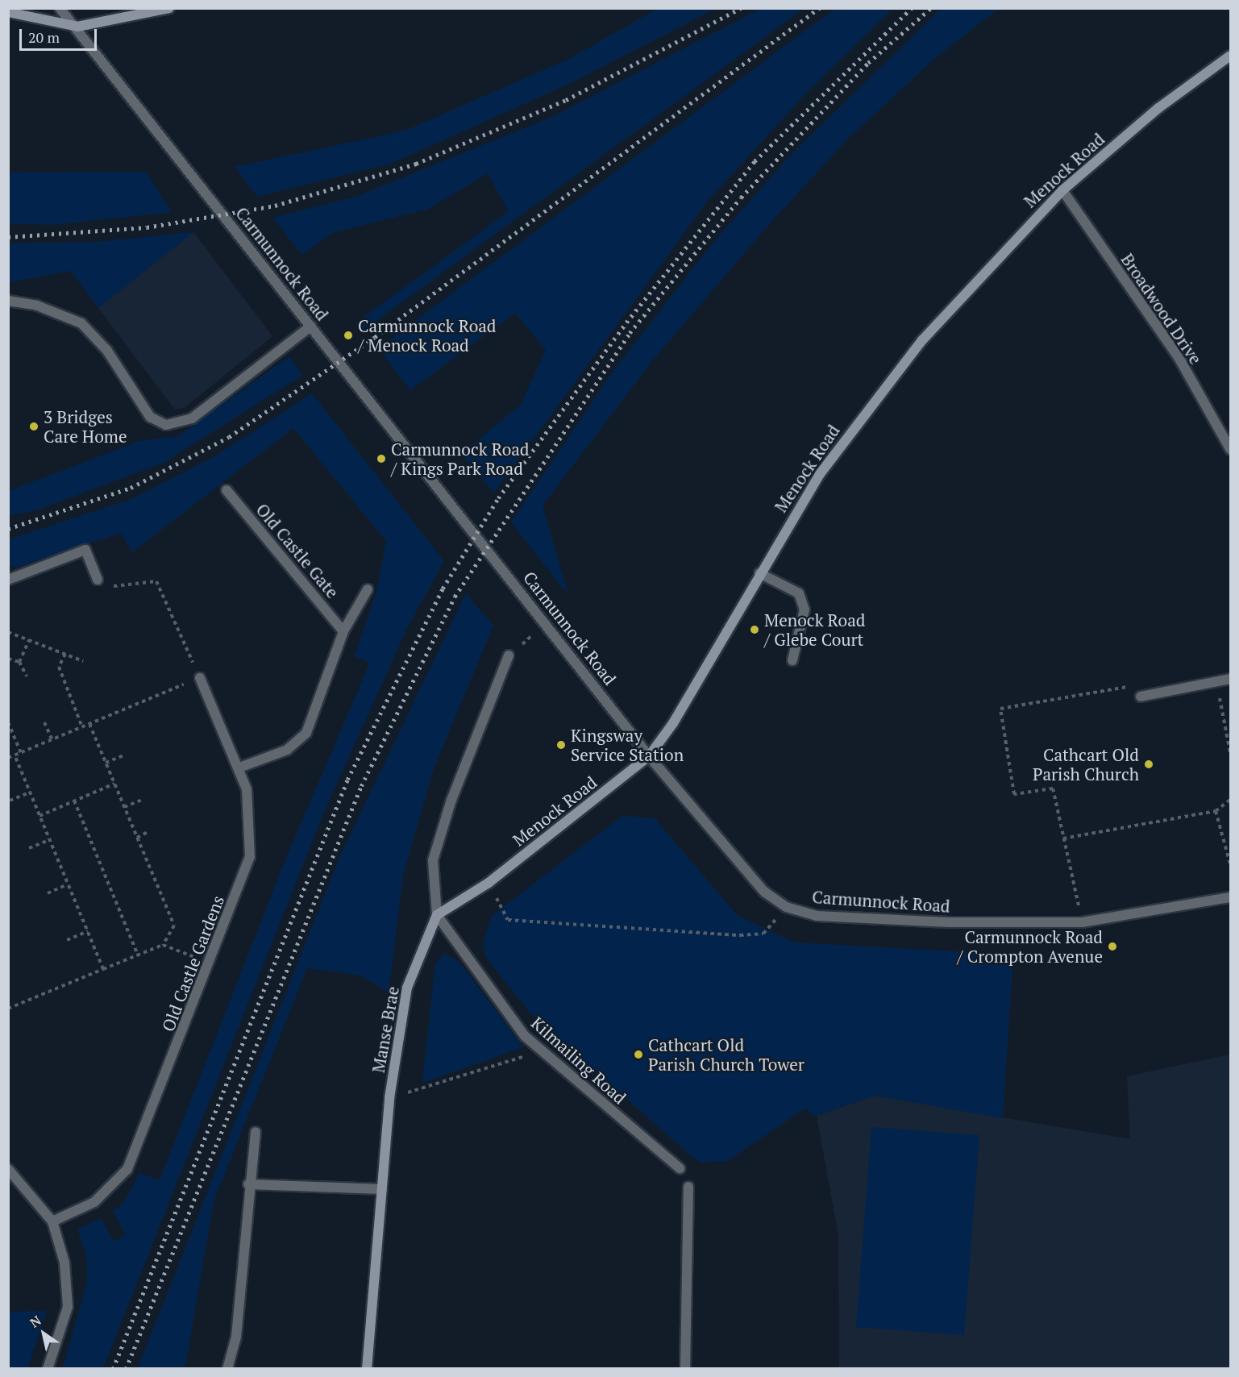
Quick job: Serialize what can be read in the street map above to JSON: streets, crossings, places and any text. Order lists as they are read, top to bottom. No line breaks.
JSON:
{"streets":{"main road":["Menock Road","Manse Brae"],"street":["Carmunnock Road","Broadwood Drive","Old Castle Gate","Old Castle Gardens","Kilmailing Road"]},"crossings":[["Menock Road","Carmunnock Road"],["Menock Road","Broadwood Drive"],["Menock Road","Manse Brae"],["Menock Road","Kilmailing Road"],["Old Castle Gate","Old Castle Gardens"],["Manse Brae","Kilmailing Road"]],"places":["Carmunnock Road / Menock Road","3 Bridges Care Home","Carmunnock Road / Kings Park Road","Menock Road / Glebe Court","Kingsway Service Station","Cathcart Old Parish Church","Carmunnock Road / Crompton Avenue","Cathcart Old Parish Church Tower"],"scale_bar":"20 m","north":"top left"}
